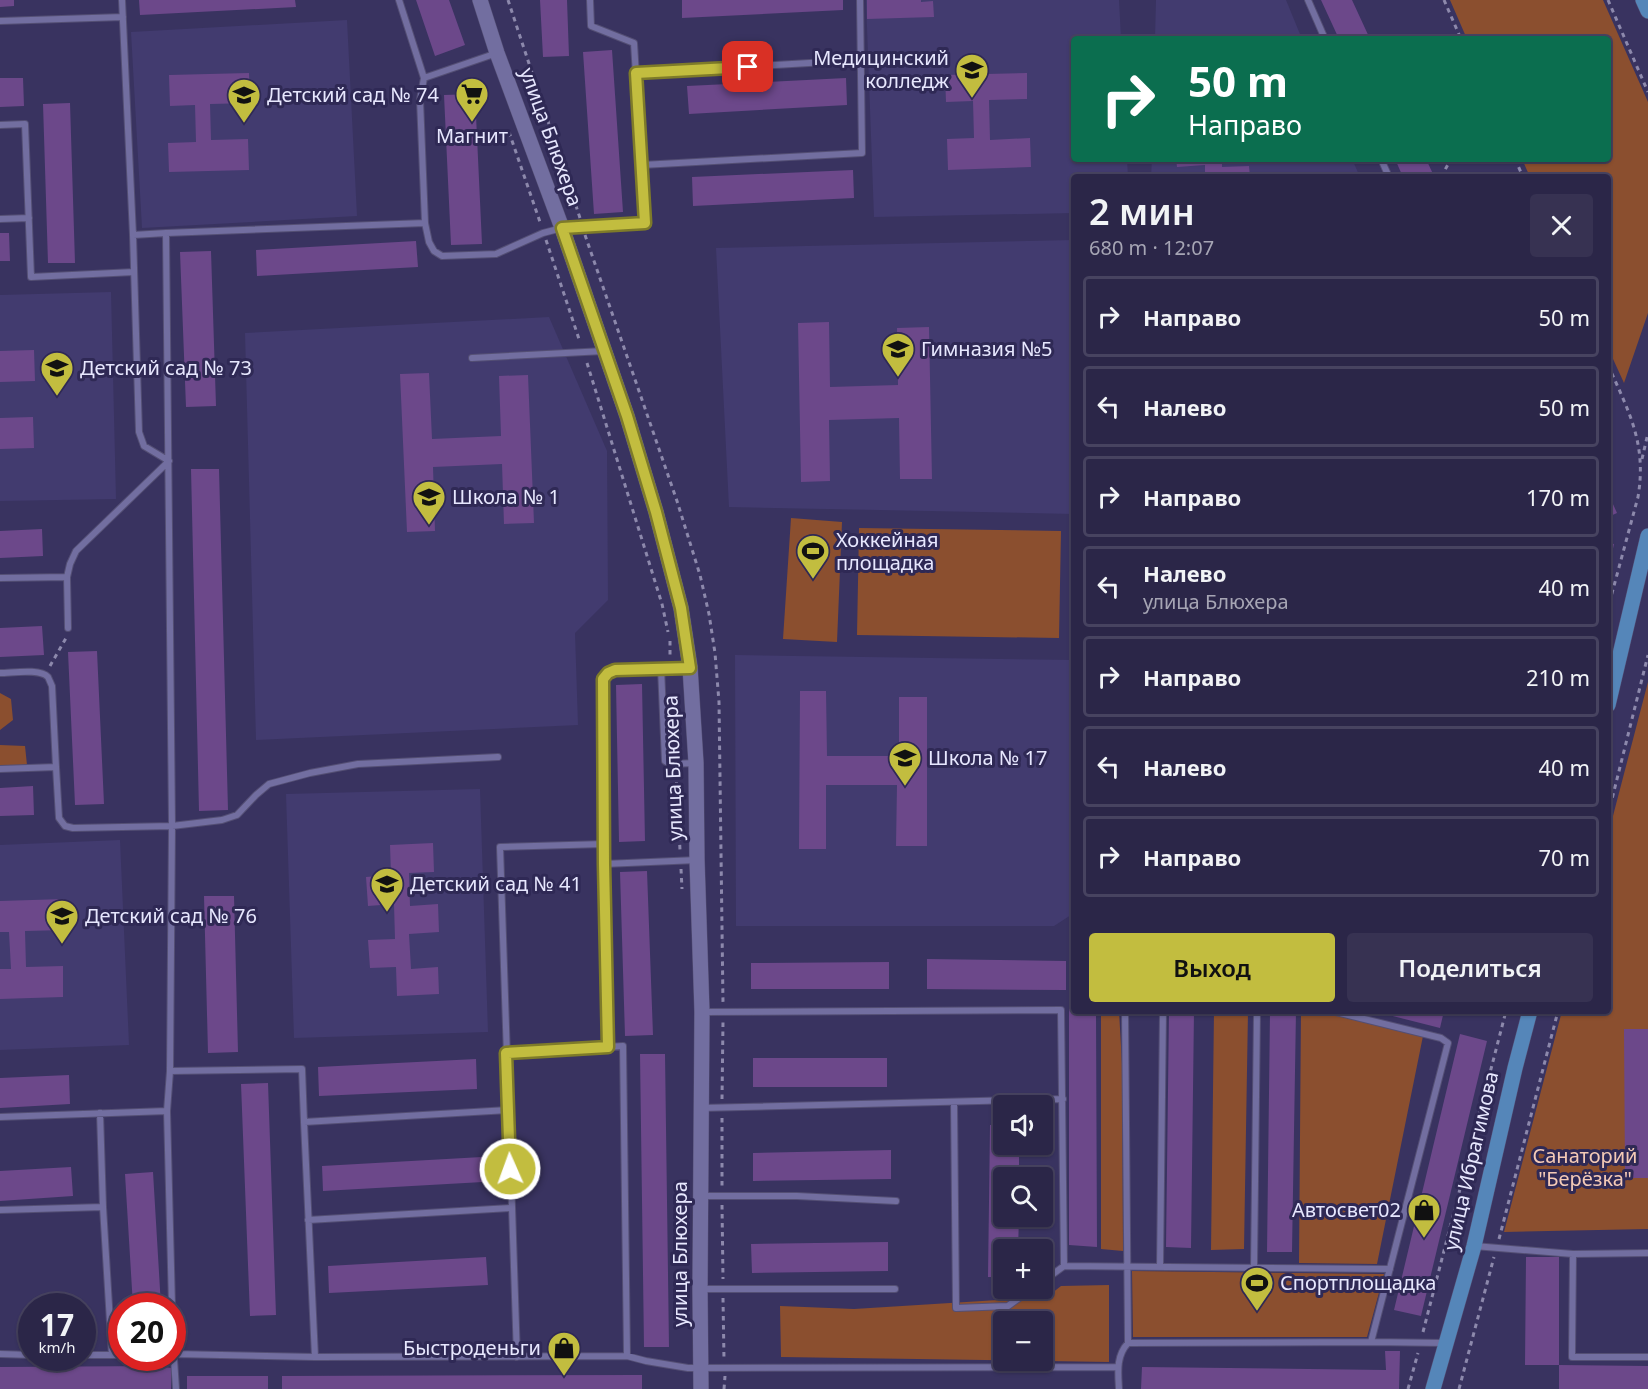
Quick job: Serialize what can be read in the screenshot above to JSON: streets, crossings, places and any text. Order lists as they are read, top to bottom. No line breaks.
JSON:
{"streets":{"main road":["улица Ибрагимова"],"street":["улица Блюхера"]},"parks":["Санаторий \"Берёзка\""],"places":{"school or university":["Медицинский колледж","Детский сад № 74","Гимназия №5","Детский сад № 73","Школа № 1","Школа № 17","Детский сад № 41","Детский сад № 76"],"supermarket":["Магнит"],"sports":["Хоккейная площадка","Спортплощадка"],"shop":["Автосвет02","Быстроденьги"]},"page":{"turn":["50 m","Направо"],"heading":["2 мин","680 m · 12:07"],"list":[{"name":"Направо","value":"50 m"},{"name":"Налево","value":"50 m"},{"name":"Направо","value":"170 m"},{"name":"Налево","note":"улица Блюхера","value":"40 m"},{"name":"Направо","value":"210 m"},{"name":"Налево","value":"40 m"},{"name":"Направо","value":"70 m"}],"buttons":["Выход","Поделиться"],"map_buttons":["+","−"],"speed":"17 km/h","limit":"20"}}
